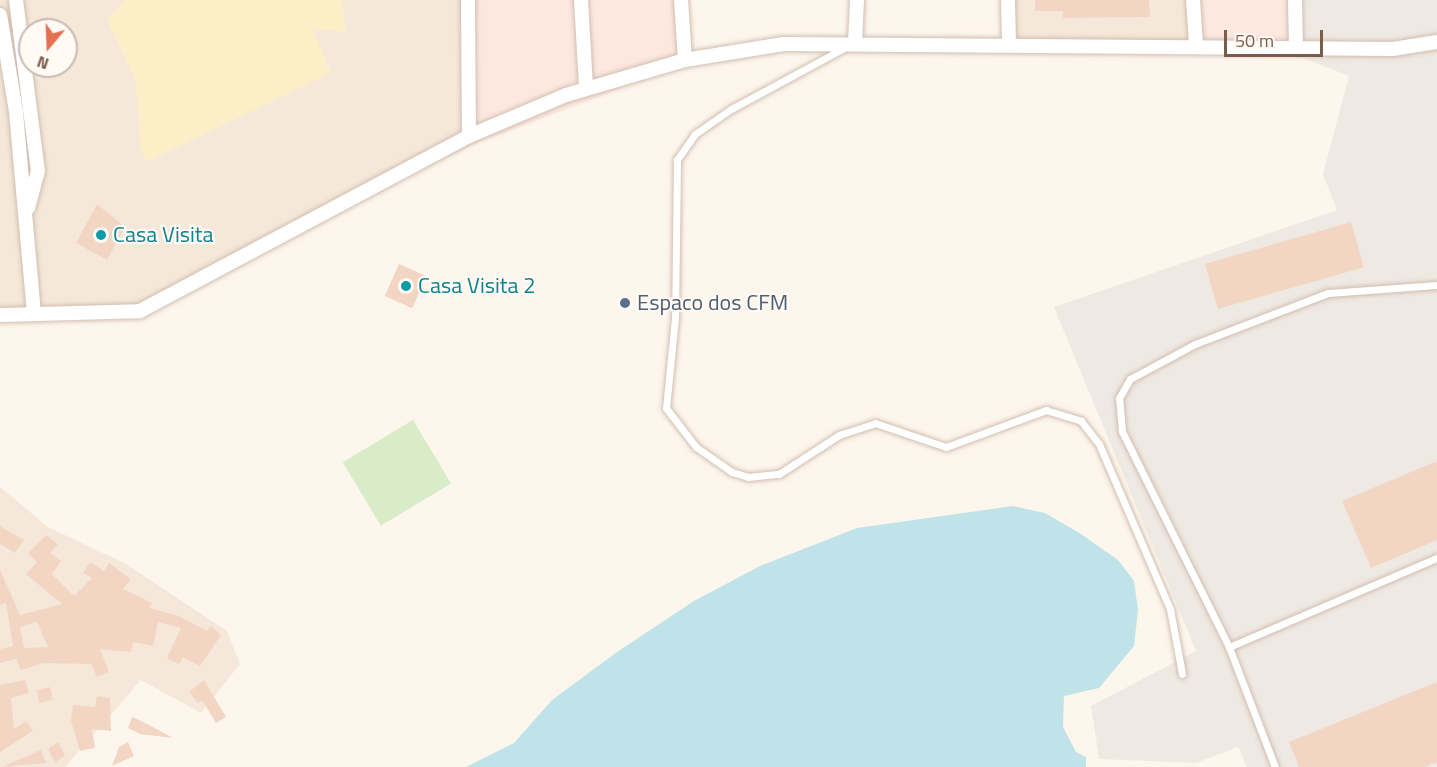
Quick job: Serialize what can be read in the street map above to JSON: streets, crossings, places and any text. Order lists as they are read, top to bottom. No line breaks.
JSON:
{"places":["Casa Visita","Casa Visita 2","Espaco dos CFM"],"scale_bar":"50 m","north":"bottom"}
